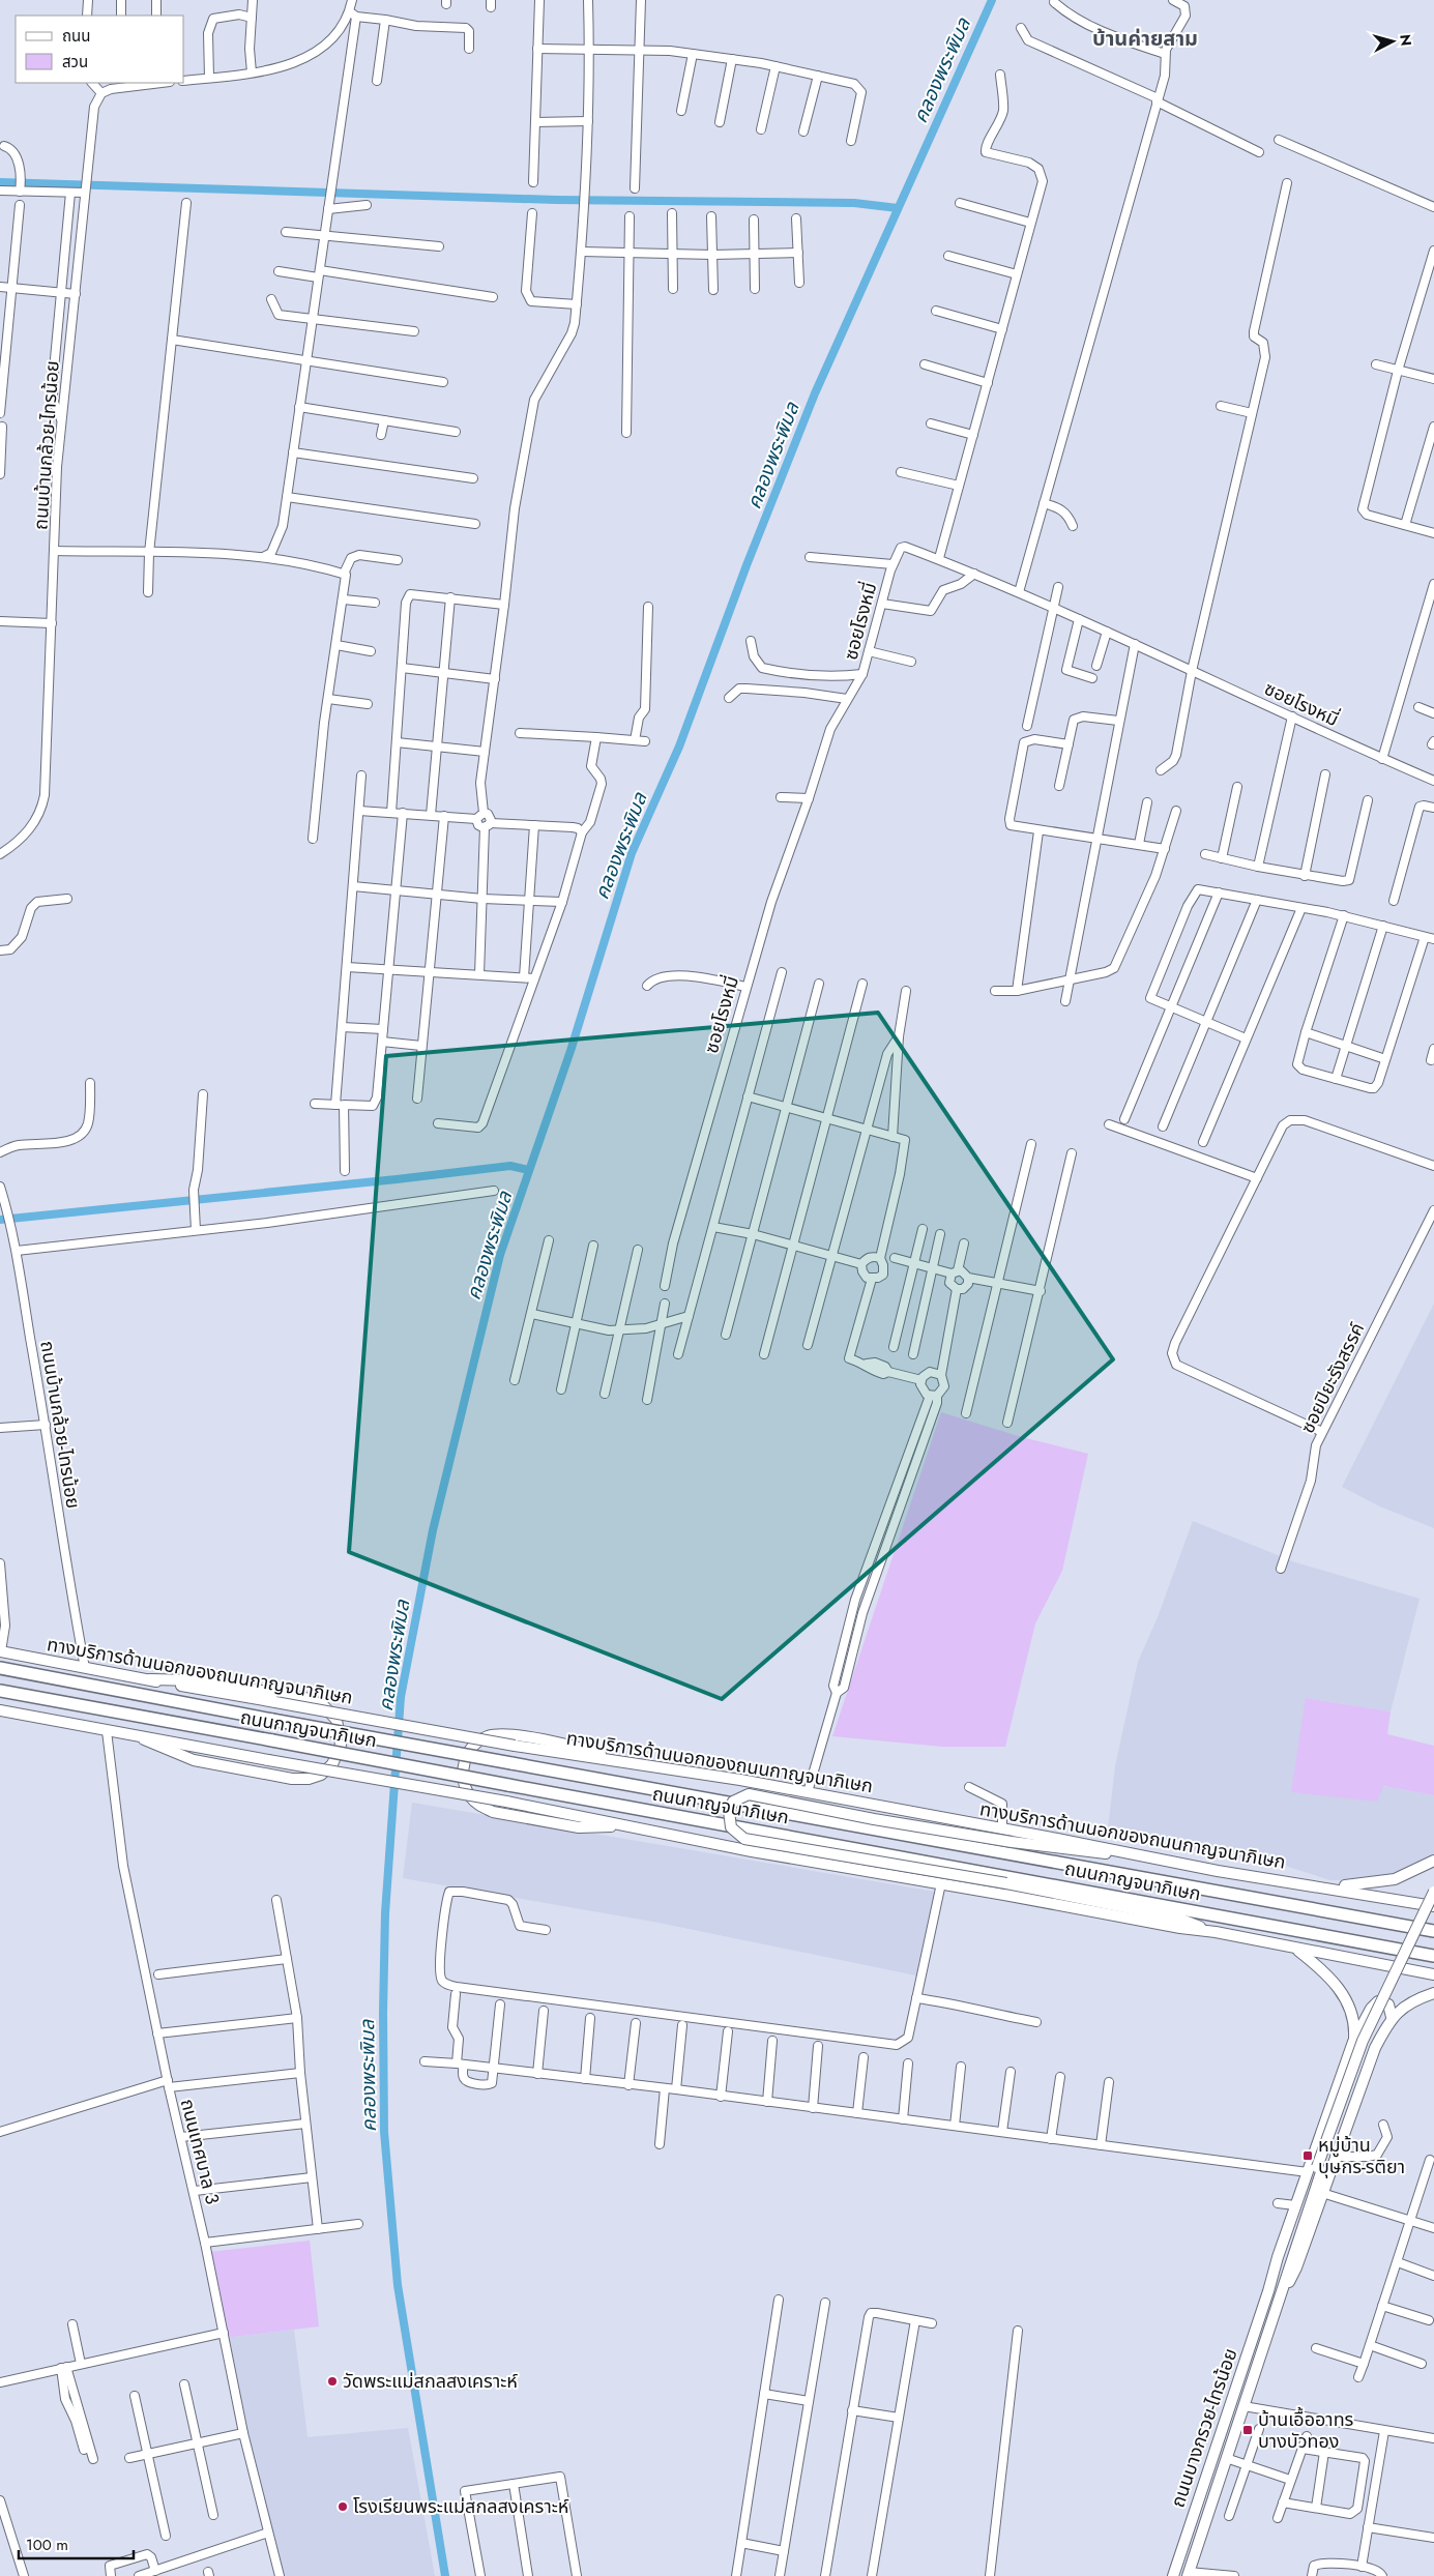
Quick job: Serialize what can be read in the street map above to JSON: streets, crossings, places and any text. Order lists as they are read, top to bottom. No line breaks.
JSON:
{"streets":{"highway":["ถนนกาญจนาภิเษก"],"main road":["ทางบริการด้านนอกของถนนกาญจนาภิเษก","ถนนบางกรวย-ไทรน้อย"],"street":["ถนนบ้านกล้วย-ไทรน้อย","ซอยโรงหมี่","ซอยปิยะรังสรรค์","ถนนเทศบาล 3"]},"crossings":[["ถนนบ้านกล้วย-ไทรน้อย","ทางบริการด้านนอกของถนนกาญจนาภิเษก"]],"districts":["บ้านค่ายสาม"],"water":["คลองพระพิมล"],"places":{"transit":["หมู่บ้าน บุษกร-รติยา","บ้านเอื้ออาทร บางบัวทอง"],"other":["วัดพระแม่สกลสงเคราะห์","โรงเรียนพระแม่สกลสงเคราะห์"]},"legend":["ถนน","สวน"],"scale_bar":"100 m","north":"right"}
